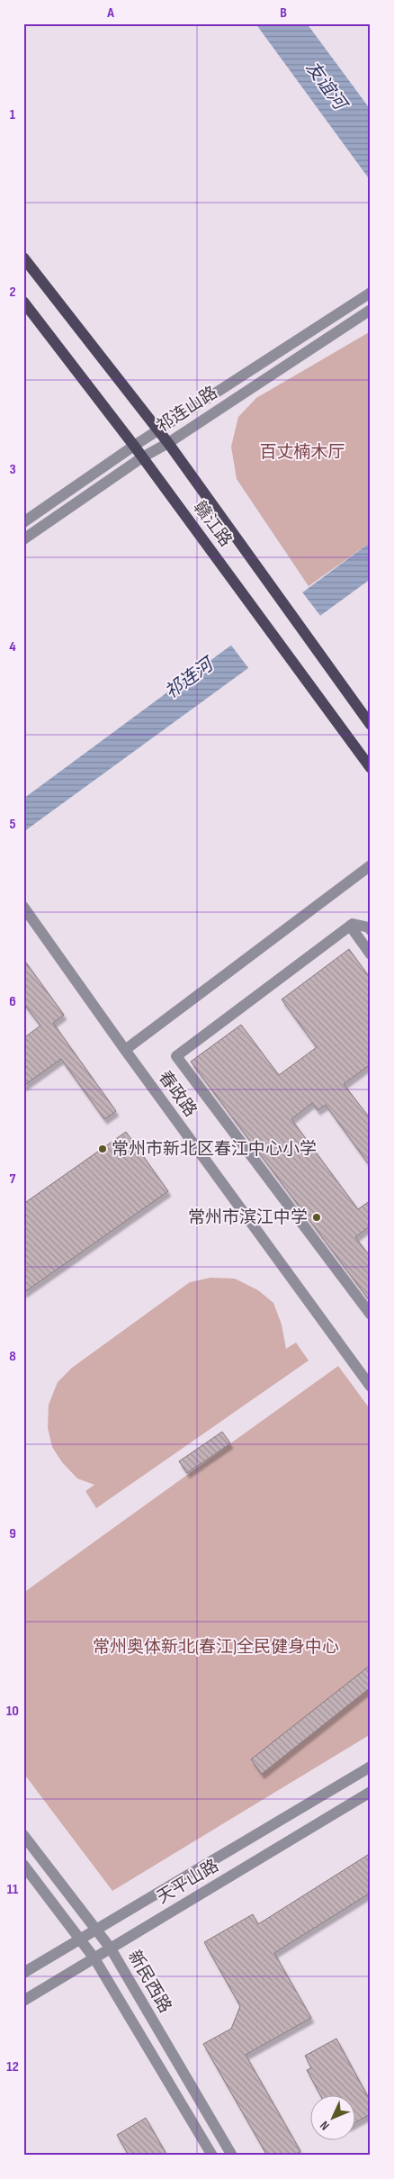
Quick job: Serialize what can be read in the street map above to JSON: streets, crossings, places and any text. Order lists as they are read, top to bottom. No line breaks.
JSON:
{"streets":{"main road":["赣江路"],"street":["祁连山路","春政路","天平山路","新民西路"]},"crossings":[["祁连山路","赣江路"],["天平山路","新民西路"]],"water":["友谊河","祁连河"],"parks":["百丈楠木厅","常州奥体新北(春江)全民健身中心"],"places":["常州市新北区春江中心小学","常州市滨江中学"],"north":"bottom left","grid":{"columns":["A","B"],"rows":["1","2","3","4","5","6","7","8","9","10","11","12"]}}
